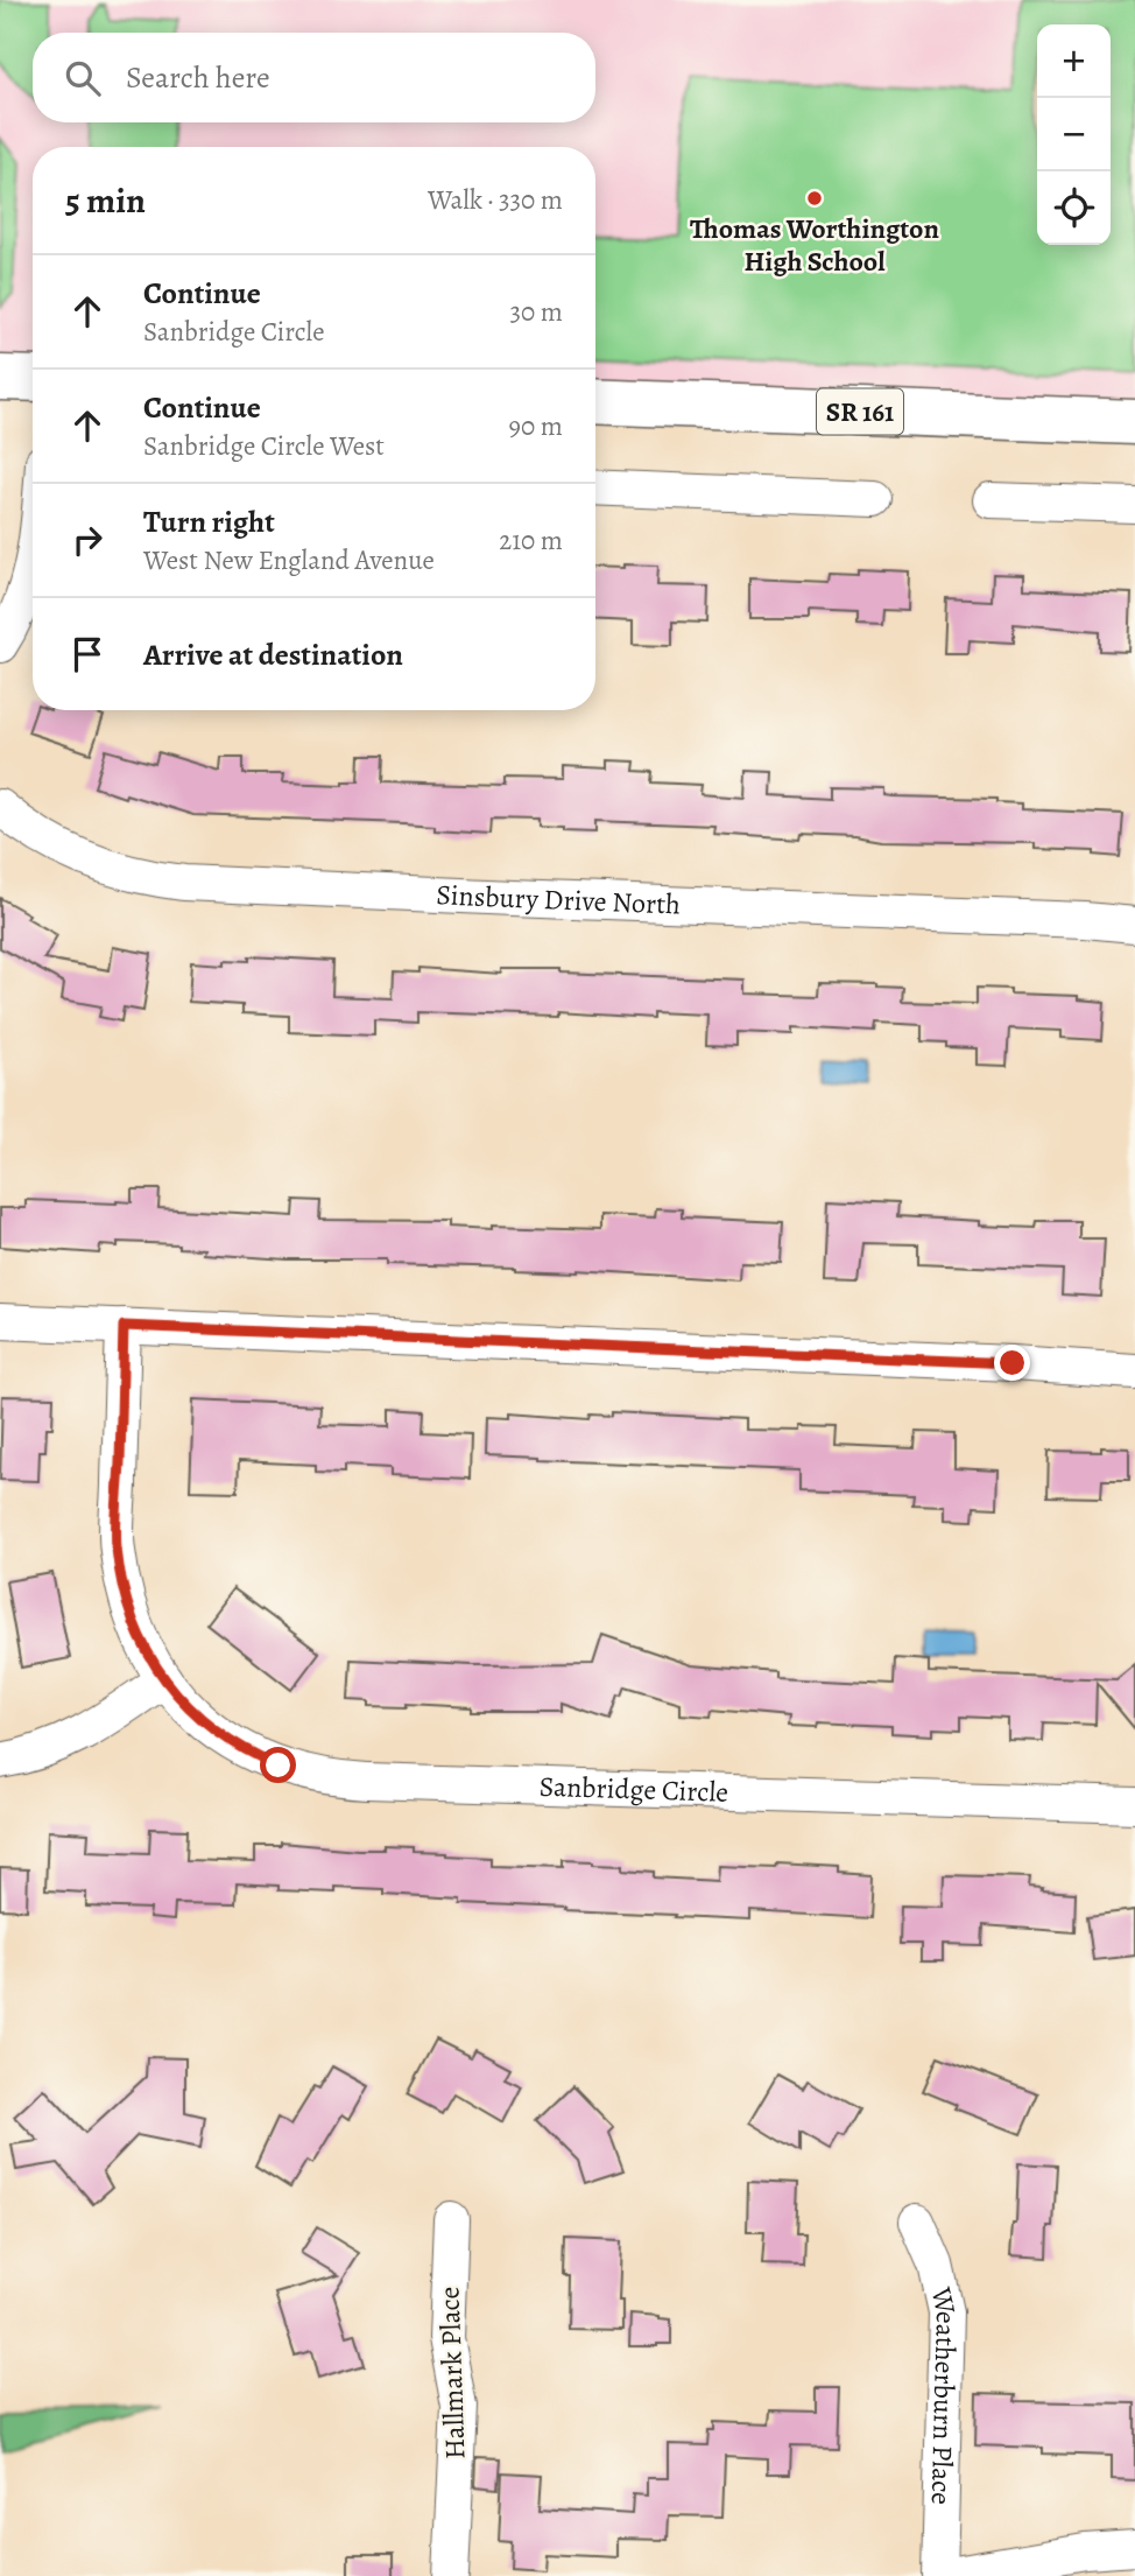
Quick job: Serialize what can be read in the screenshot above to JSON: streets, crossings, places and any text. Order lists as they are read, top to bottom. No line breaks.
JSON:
{"streets":{"main road":["SR 161"],"street":["Sinsbury Drive North","Sanbridge Circle","Hallmark Place","Weatherburn Place"]},"places":["Thomas Worthington High School"],"page":{"map_buttons":["+","−"],"search":"Search here","heading":["5 min","Walk · 330 m"],"list":[["Continue","Sanbridge Circle","30 m"],["Continue","Sanbridge Circle West","90 m"],["Turn right","West New England Avenue","210 m"],"Arrive at destination"]}}
